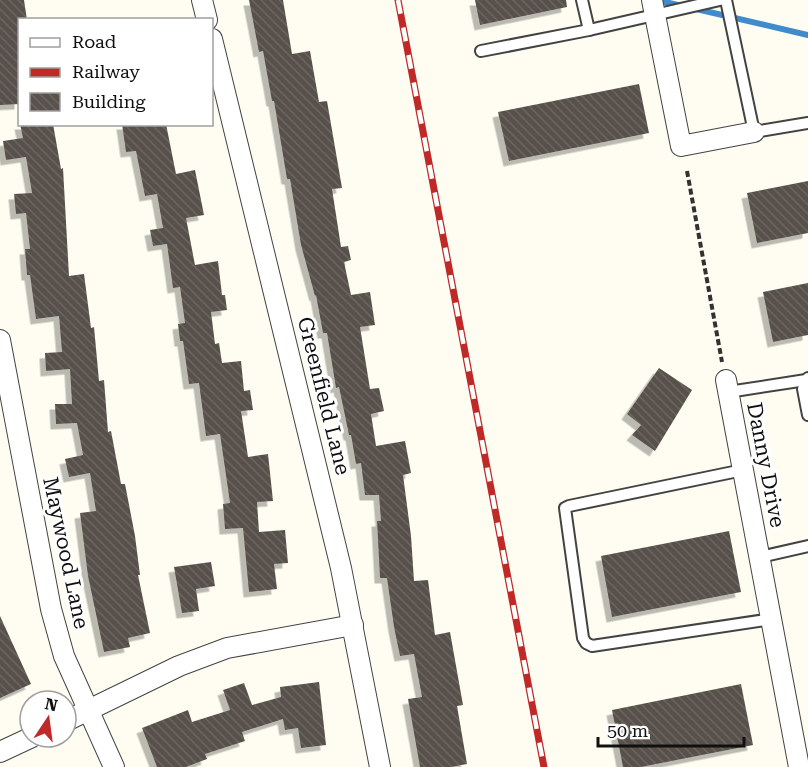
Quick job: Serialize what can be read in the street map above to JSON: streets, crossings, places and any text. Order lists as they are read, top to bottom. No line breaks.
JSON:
{"streets":{"street":["Greenfield Lane","Danny Drive","Maywood Lane"]},"legend":["Road","Railway","Building"],"scale_bar":"50 m","north":"top"}
